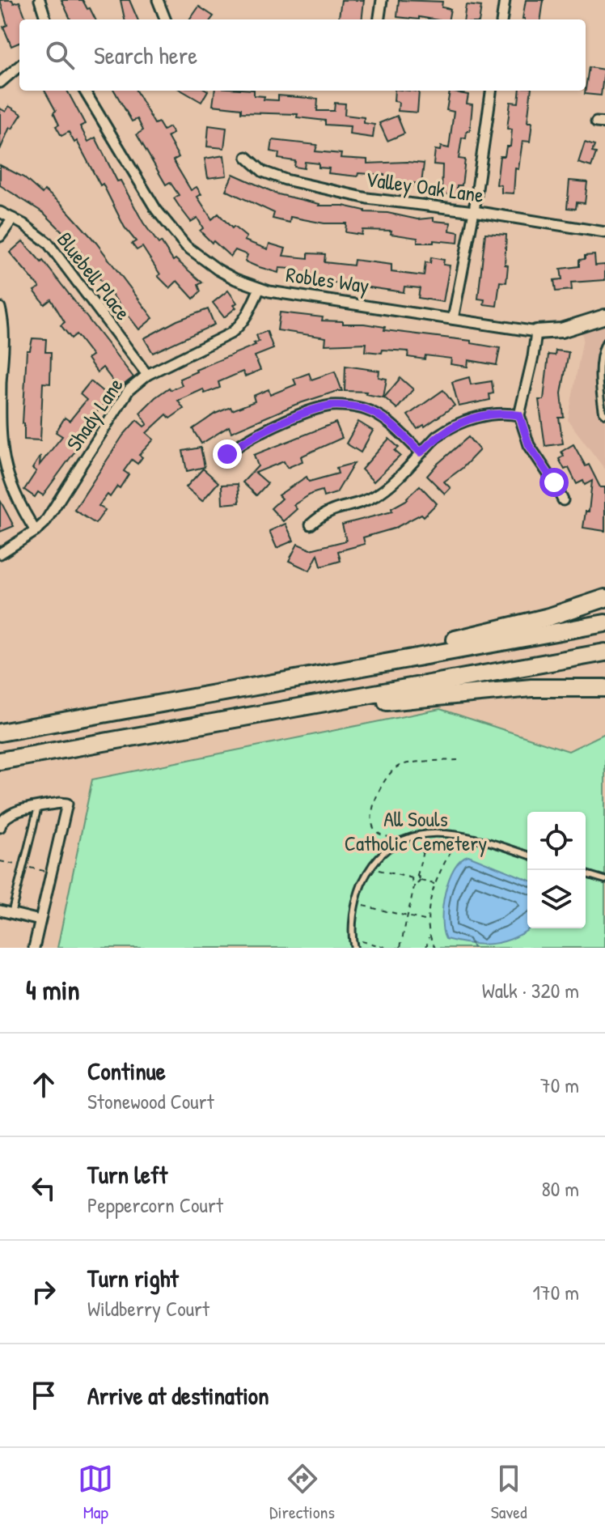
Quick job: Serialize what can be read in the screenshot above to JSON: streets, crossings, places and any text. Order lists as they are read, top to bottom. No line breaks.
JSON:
{"streets":{"street":["Valley Oak Lane","Bluebell Place","Robles Way","Shady Lane"]},"crossings":[["Bluebell Place","Shady Lane"],["Robles Way","Shady Lane"]],"parks":["All Souls Catholic Cemetery"],"page":{"search":"Search here","heading":["4 min","Walk · 320 m"],"list":[["Continue","Stonewood Court","70 m"],["Turn left","Peppercorn Court","80 m"],["Turn right","Wildberry Court","170 m"],"Arrive at destination"],"nav":["Map","Directions","Saved"]}}
